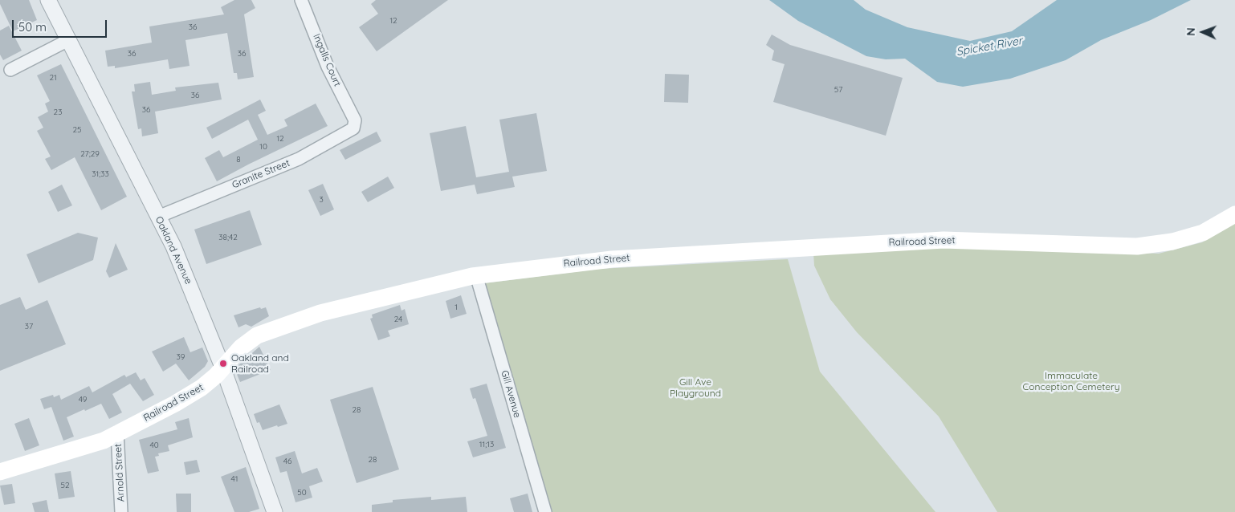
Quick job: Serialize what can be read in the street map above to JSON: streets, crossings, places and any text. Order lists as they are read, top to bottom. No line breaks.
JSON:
{"streets":{"main road":["Railroad Street"],"street":["Ingalls Court","Granite Street","Oakland Avenue","Gill Avenue","Arnold Street"]},"crossings":[["Ingalls Court","Granite Street"],["Granite Street","Oakland Avenue"],["Railroad Street","Oakland Avenue"],["Railroad Street","Gill Avenue"],["Railroad Street","Arnold Street"]],"water":["Spicket River"],"parks":["Immaculate Conception Cemetery","Gill Ave Playground"],"places":["Oakland and Railroad"],"house_numbers":["12","36","36","36","21","57","36","36","23","25","12","10","27;29","8","31;33","3","38;42","1","24","37","39","49","28","11;13","40","28","46","41","52","50"],"scale_bar":"50 m","north":"left"}
